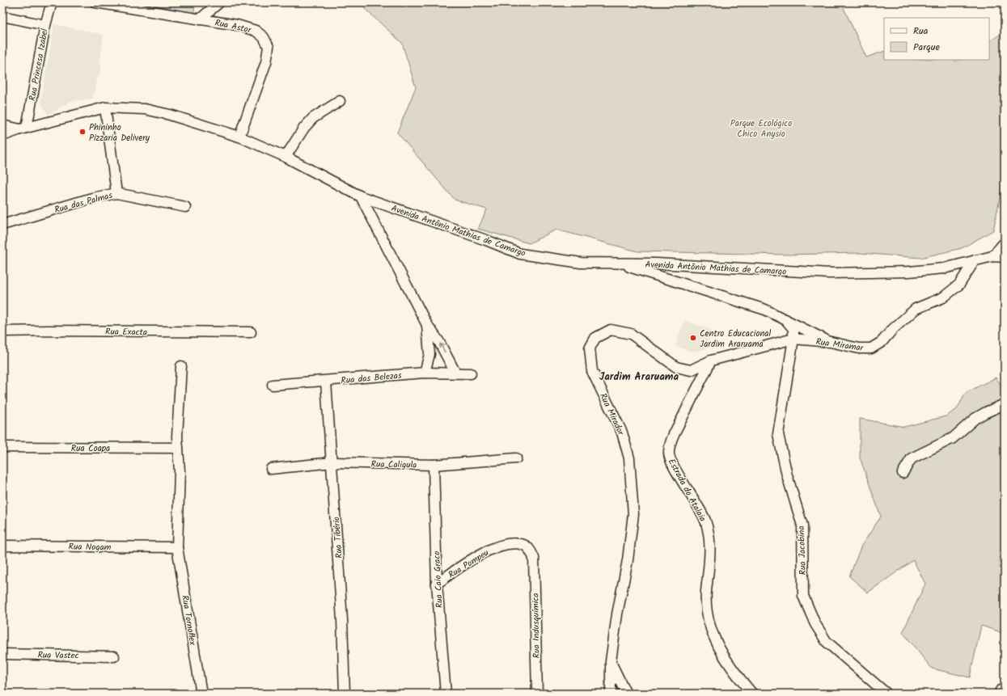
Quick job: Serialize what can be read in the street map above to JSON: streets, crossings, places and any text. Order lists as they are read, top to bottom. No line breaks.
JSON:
{"streets":{"street":["Rua Astor","Rua Princesa Izabel","Rua das Palmas","Avenida Antônio Mathias de Camargo","Rua Exacta","Rua Miramar","Rua das Belezas","Rua Mirador","Rua Coapa","Rua Caligula","Estrada do Atalaia","Rua Tibério","Rua Nogam","Rua Jacobina","Rua Pompeu","Rua Caio Graco","Rua Tornoflex","Rua Indusquímica","Rua Vastec"]},"crossings":[["Rua Astor","Avenida Antônio Mathias de Camargo"],["Rua Princesa Izabel","Avenida Antônio Mathias de Camargo"],["Avenida Antônio Mathias de Camargo","Rua Miramar"],["Rua Miramar","Rua Mirador"],["Rua Miramar","Estrada do Atalaia"],["Rua Miramar","Rua Jacobina"],["Rua das Belezas","Rua Tibério"],["Rua Mirador","Estrada do Atalaia"],["Rua Caligula","Rua Tibério"],["Rua Caligula","Rua Caio Graco"],["Rua Nogam","Rua Tornoflex"],["Rua Pompeu","Rua Caio Graco"],["Rua Pompeu","Rua Indusquímica"]],"districts":["Jardim Araruama"],"parks":["Parque Ecológico Chico Anysio"],"places":["Phininho Pizzaria Delivery","Centro Educacional Jardim Araruama"],"legend":["Rua","Parque"]}
